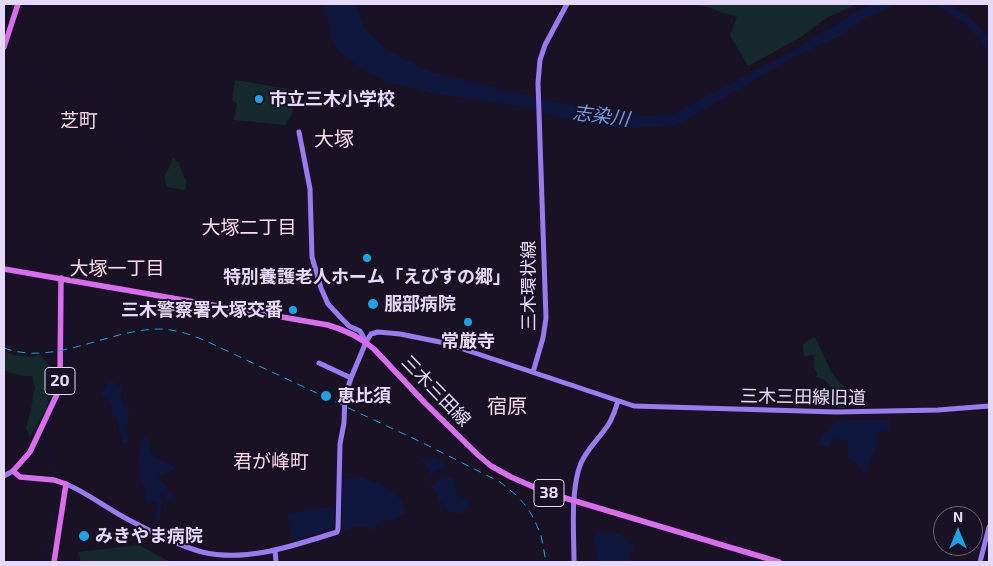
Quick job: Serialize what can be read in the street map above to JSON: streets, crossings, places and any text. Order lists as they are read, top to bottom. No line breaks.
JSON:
{"streets":{"main road":["20","三木三田線","38"],"street":["三木環状線","三木三田線旧道"]},"crossings":[["20","三木三田線"]],"districts":["芝町","大塚","大塚二丁目","大塚一丁目","宿原","君が峰町"],"water":["志染川"],"places":["市立三木小学校","特別養護老人ホーム「えびすの郷」","服部病院","三木警察署大塚交番","常厳寺","恵比須","みきやま病院"],"north":"top"}
